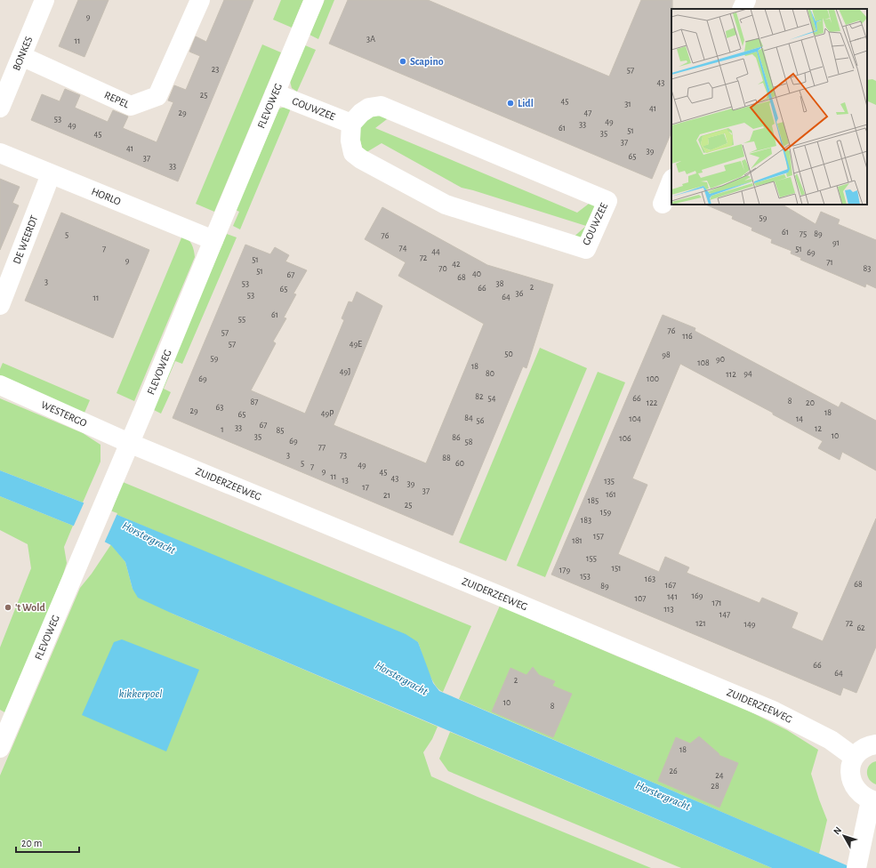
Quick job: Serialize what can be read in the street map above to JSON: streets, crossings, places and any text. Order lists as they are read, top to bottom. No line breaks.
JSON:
{"streets":{"street":["BONKES","REPEL","FLEVOWEG","GOUWZEE","HORLO","DE WEERDT","WESTERGO","ZUIDERZEEWEG"]},"crossings":[["BONKES","REPEL"],["FLEVOWEG","GOUWZEE"],["FLEVOWEG","HORLO"],["FLEVOWEG","WESTERGO"],["FLEVOWEG","ZUIDERZEEWEG"],["HORLO","DE WEERDT"],["WESTERGO","ZUIDERZEEWEG"]],"water":["Horstergracht","kikkerpoel"],"places":["Scapino","Lidl","'t Wold"],"house_numbers":["9","3A","11","23","57","43","25","45","31","41","29","47","53","49","33","49","61","51","35","45","37","41","39","65","37","33","59","61","75","89","5","76","91","74","7","51","44","69","72","51","9","71","42","70","83","51","40","67","68","3","53","38","2","66","65","36","53","64","11","61","55","76","57","116","57","49E","50","98","59","90","108","18","49J","80","94","112","69","100","82","54","66","8","87","122","20","63","29","18","49P","65","84","104","14","56","67","33","12","1","85","10","35","86","106","69","58","77","3","73","88","5","60","49","7","9","45","11","43","13","135","39","17","37","161","21","185","25","159","183","157","181","155","151","179","153","163","68","167","89","169","141","107","171","113","147","121","72","149","62","66","64","2","10","8","18","26","24","28"],"scale_bar":"20 m","north":"top left"}
